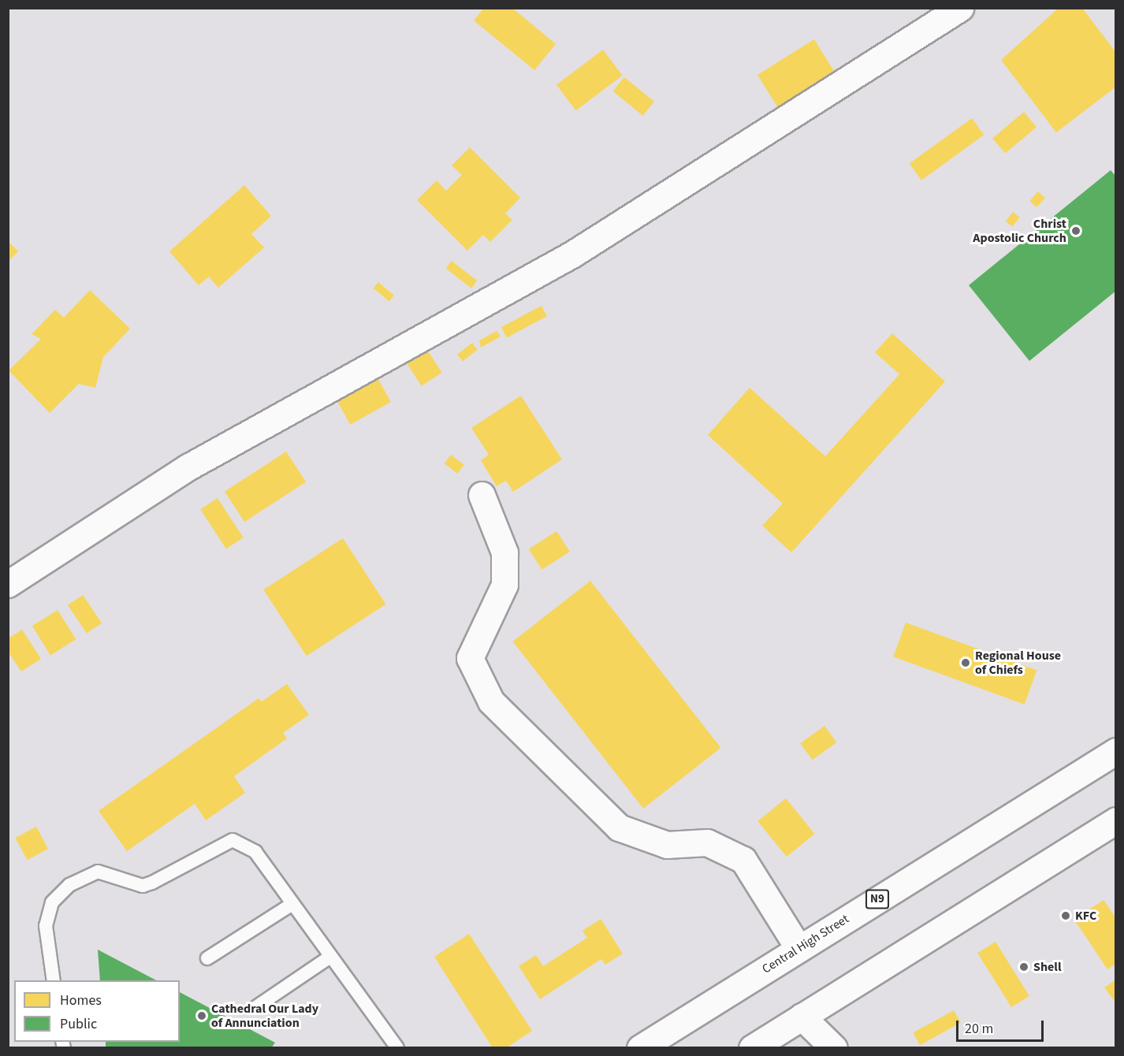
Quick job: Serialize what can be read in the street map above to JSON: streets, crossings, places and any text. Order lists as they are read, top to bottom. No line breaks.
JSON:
{"streets":{"main road":["N9","Central High Street"]},"places":["Christ Apostolic Church","Regional House of Chiefs","KFC","Shell","Cathedral Our Lady of Annunciation"],"legend":["Homes","Public"],"scale_bar":"20 m"}
